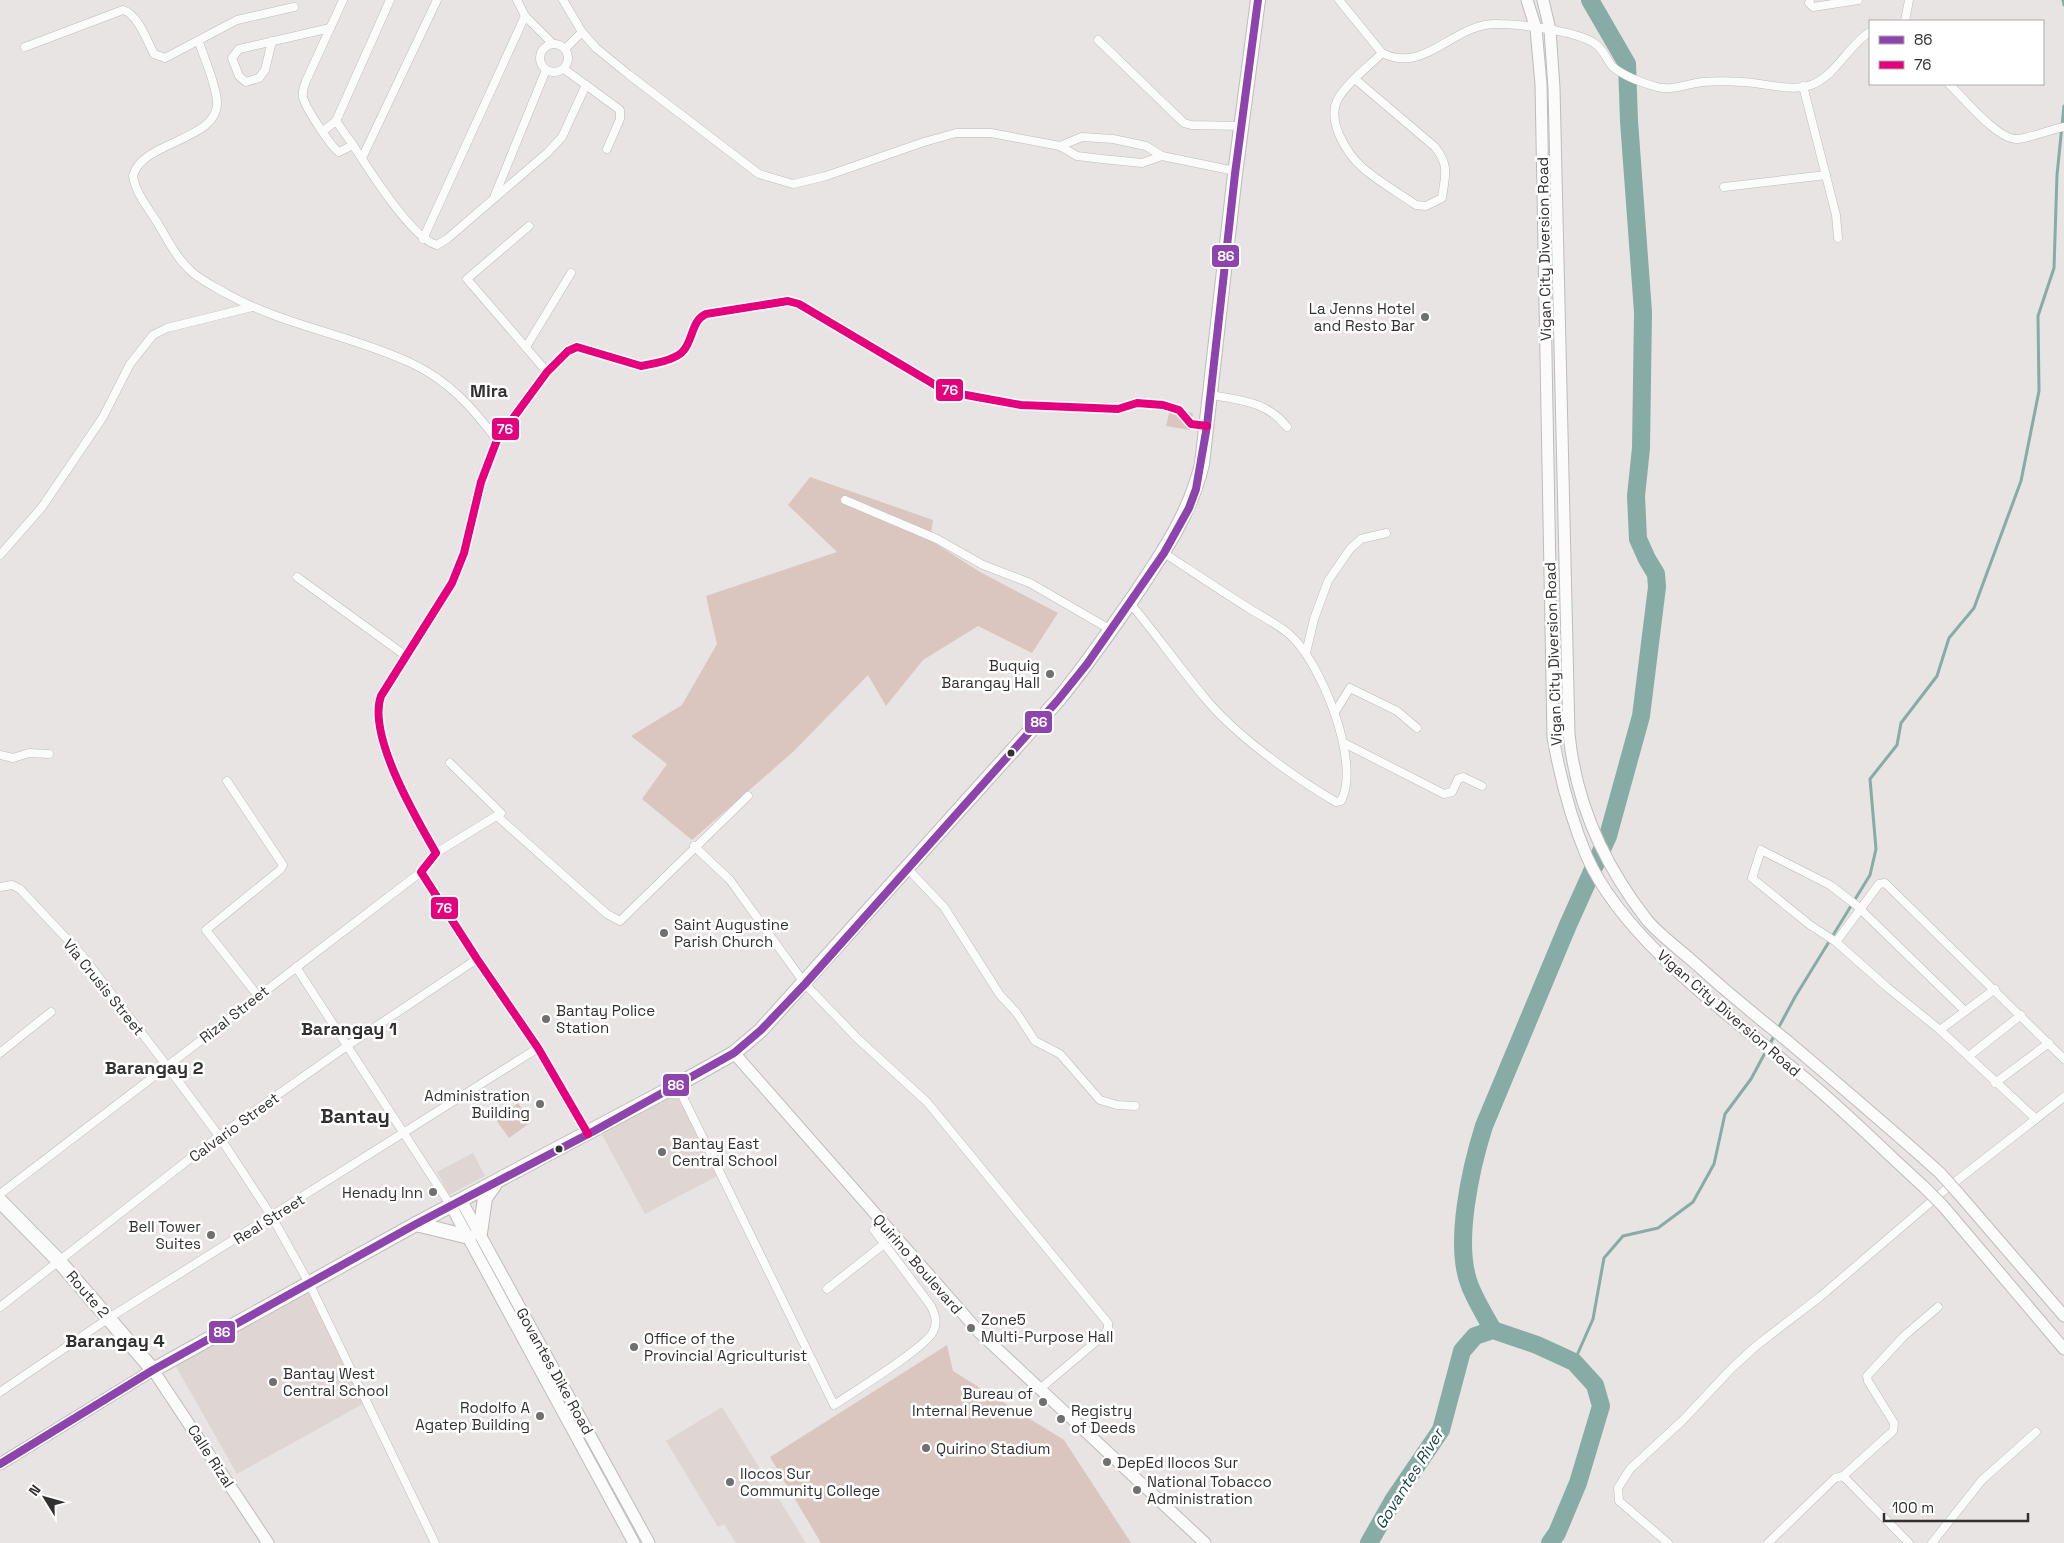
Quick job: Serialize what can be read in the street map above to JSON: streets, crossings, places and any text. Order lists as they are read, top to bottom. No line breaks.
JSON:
{"streets":{"highway":["Route 2"],"main road":["Vigan City Diversion Road","Quirino Boulevard","Govantes Dike Road","Calle Rizal"],"street":["Via Crusis Street","Rizal Street","Calvario Street","Real Street"]},"crossings":[["Via Crusis Street","Rizal Street"],["Via Crusis Street","Calvario Street"],["Via Crusis Street","Real Street"],["Calvario Street","Route 2"],["Real Street","Route 2"],["Route 2","Calle Rizal"]],"districts":["Mira","Barangay 1","Barangay 2","Bantay","Barangay 4"],"water":["Govantes River"],"places":["La Jenns Hotel and Resto Bar","Buquig Barangay Hall","Saint Augustine Parish Church","Bantay Police Station","Administration Building","Bantay East Central School","Henady Inn","Bell Tower Suites","Zone5 Multi-Purpose Hall","Office of the Provincial Agriculturist","Bantay West Central School","Bureau of Internal Revenue","Rodolfo A Agatep Building","Registry of Deeds","Quirino Stadium","DepEd Ilocos Sur","Ilocos Sur Community College","National Tobacco Administration"],"lines":["transit line 86","transit line 76"],"legend":["86","76"],"scale_bar":"100 m","north":"top left"}
